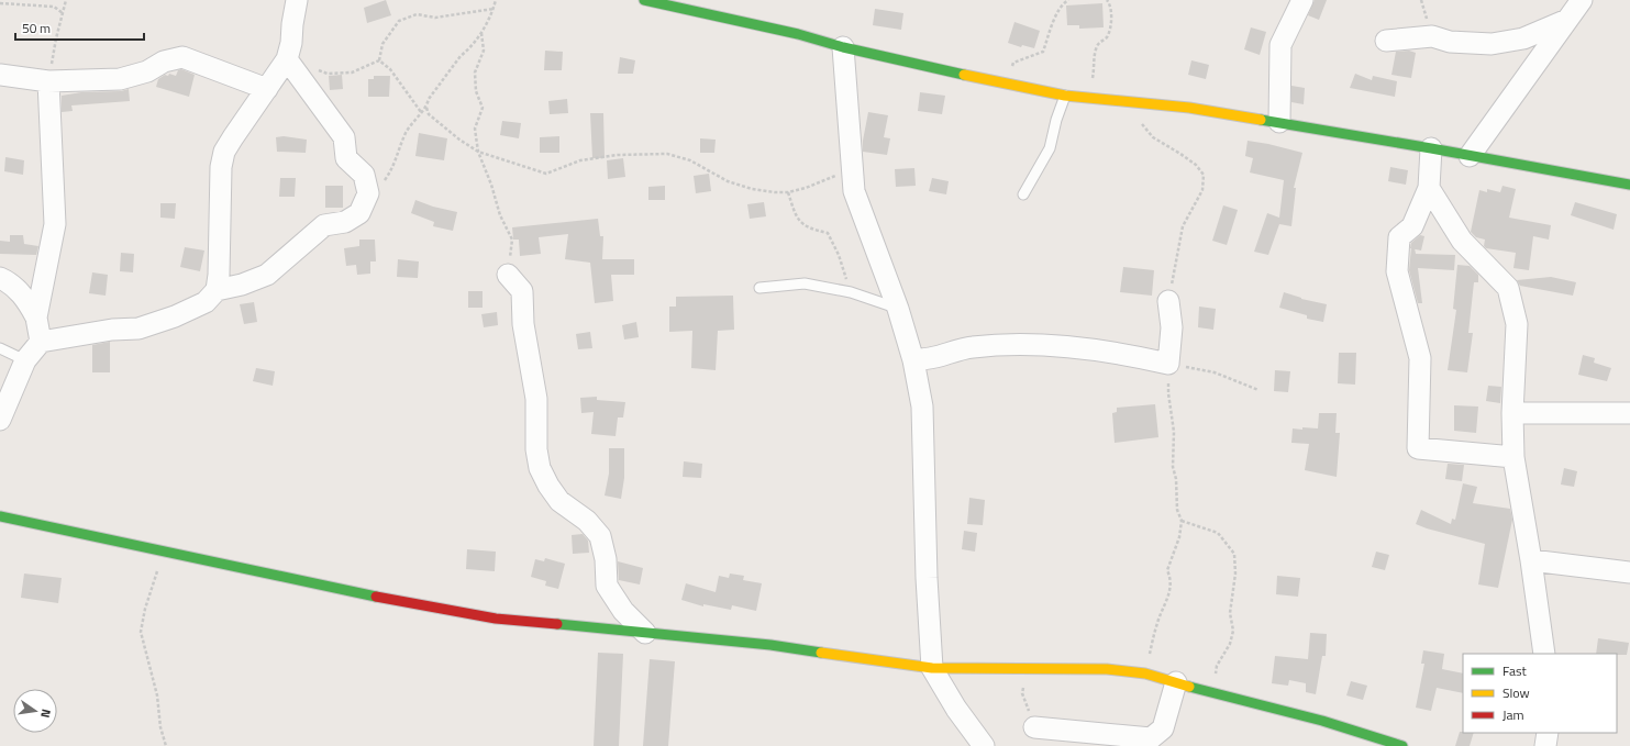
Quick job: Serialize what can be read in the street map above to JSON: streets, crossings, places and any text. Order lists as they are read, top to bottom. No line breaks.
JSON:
{"legend":["Fast","Slow","Jam"],"scale_bar":"50 m","north":"right"}
